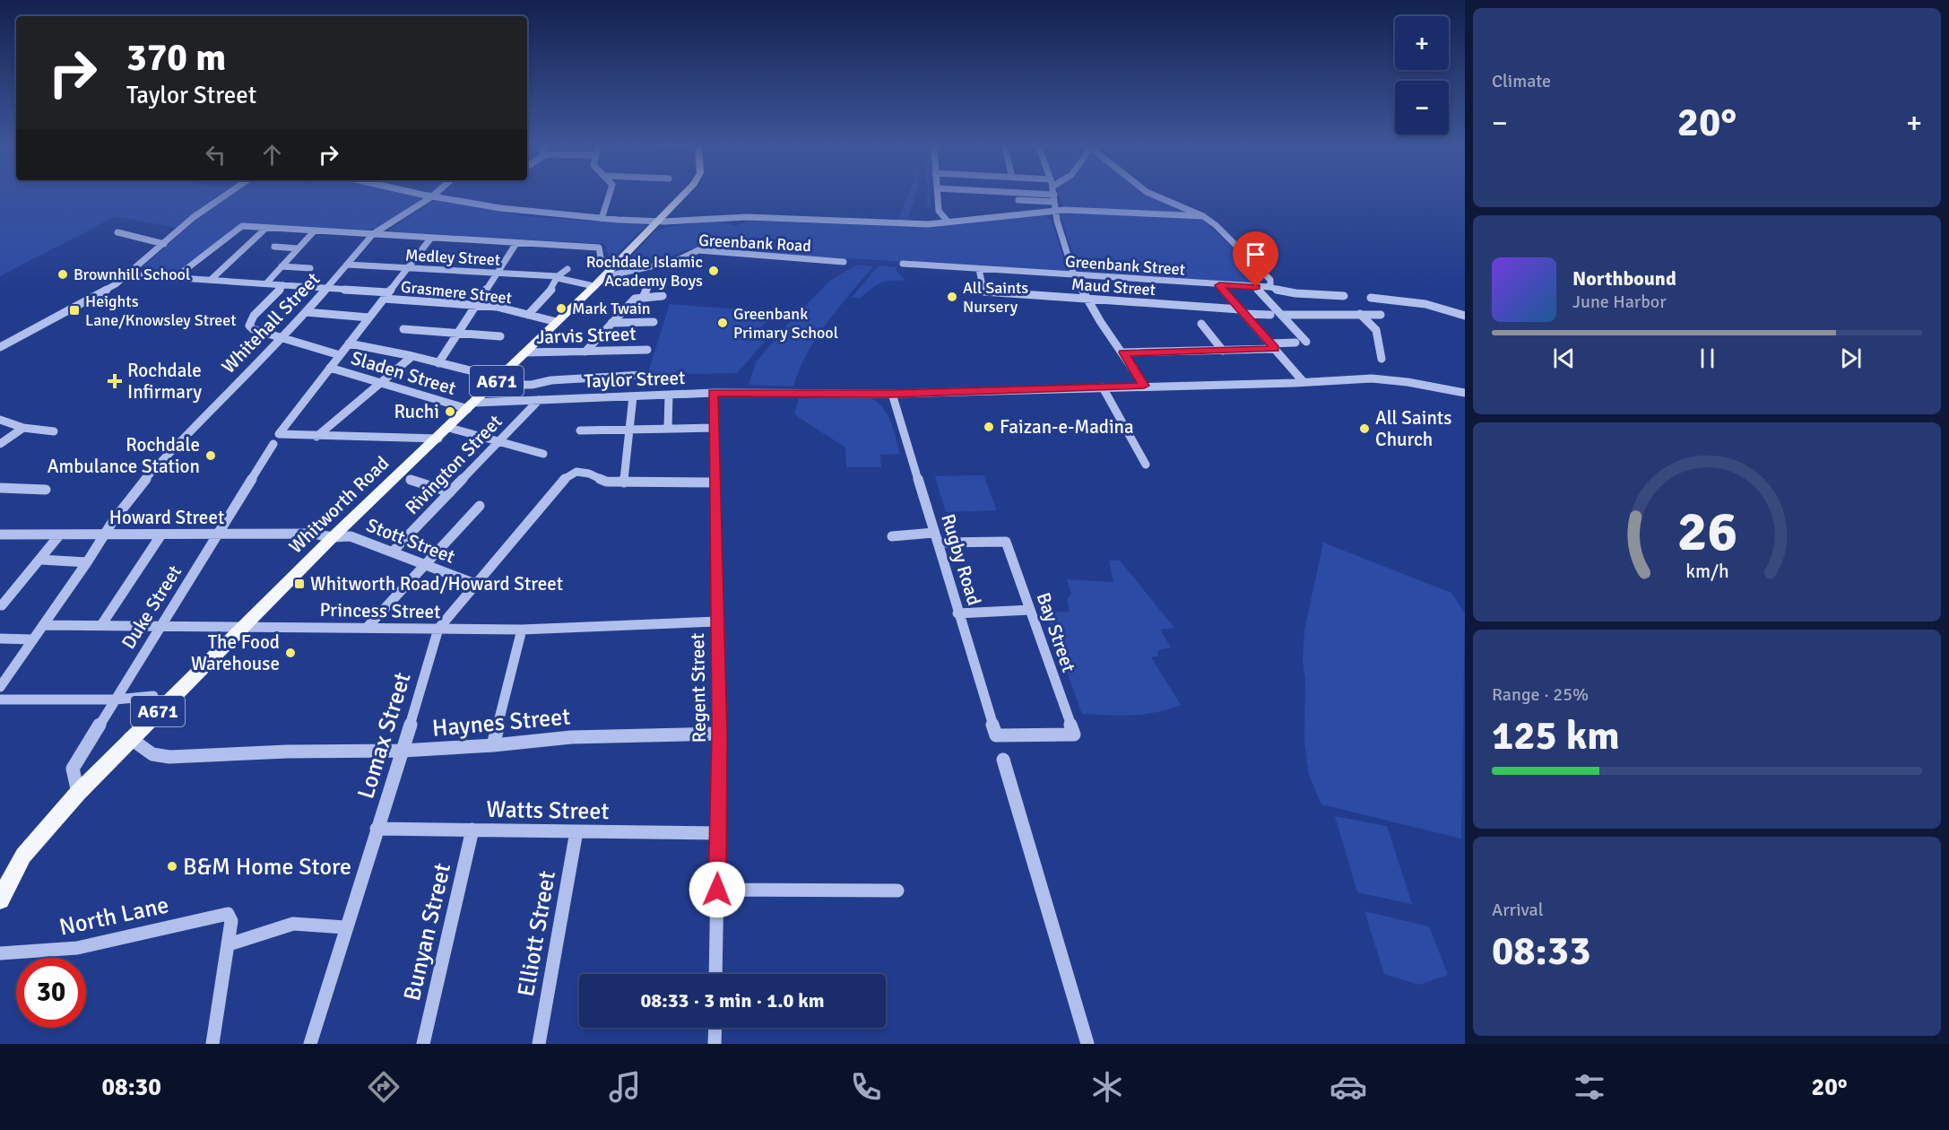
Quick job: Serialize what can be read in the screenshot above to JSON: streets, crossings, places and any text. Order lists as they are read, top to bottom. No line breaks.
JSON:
{"streets":{"main road":["A671","Whitworth Road"],"street":["Greenbank Road","Medley Street","Greenbank Street","Maud Street","Grasmere Street","Whitehall Street","Jarvis Street","Sladen Street","Taylor Street","Rivington Street","Howard Street","Stott Street","Rugby Road","Duke Street","Princess Street","Bay Street","Regent Street","Haynes Street","Lomax Street","Watts Street","North Lane","Bunyan Street","Elliott Street"]},"crossings":[["Greenbank Road","Whitworth Road"],["Medley Street","Whitehall Street"],["Medley Street","Duke Street"],["Greenbank Street","Maud Street"],["Grasmere Street","Whitehall Street"],["Grasmere Street","Whitworth Road"],["Grasmere Street","Duke Street"],["Whitehall Street","Howard Street"],["Whitehall Street","Princess Street"],["Jarvis Street","Whitworth Road"],["Sladen Street","Taylor Street"],["Sladen Street","Whitworth Road"],["Sladen Street","Duke Street"],["Taylor Street","Rivington Street"],["Taylor Street","Whitworth Road"],["Taylor Street","Rugby Road"],["Taylor Street","Regent Street"],["Rivington Street","Stott Street"],["Whitworth Road","Howard Street"],["Whitworth Road","Stott Street"],["Whitworth Road","Duke Street"],["Whitworth Road","Princess Street"],["Whitworth Road","Haynes Street"],["Howard Street","Stott Street"],["Howard Street","Duke Street"],["Stott Street","Lomax Street"],["Rugby Road","Bay Street"],["Duke Street","Princess Street"],["Princess Street","Regent Street"],["Princess Street","Lomax Street"],["Regent Street","Haynes Street"],["Regent Street","Watts Street"],["Haynes Street","Lomax Street"],["Lomax Street","Watts Street"],["Watts Street","Bunyan Street"],["Watts Street","Elliott Street"]],"places":{"other":["Rochdale Islamic Academy Boys","Brownhill School","All Saints Nursery","Mark Twain","Greenbank Primary School","Ruchi","Faizan-e-Madina","All Saints Church","Rochdale Ambulance Station","The Food Warehouse","B&M Home Store"],"transit":["Heights Lane/Knowsley Street","Whitworth Road/Howard Street"],"health":["Rochdale Infirmary"]},"page":{"tile":["Climate",["Range · 25%","125 km"],["Arrival","08:33"]],"map_buttons":["+","−"],"turn":["370 m","Taylor Street"],"heat":["−","20°","+"],"song":["Northbound","June Harbor"],"limit":"30","trip":"08:33 · 3 min · 1.0 km","tabs":["08:30","20°"],"gauge":["26","km/h"]}}
